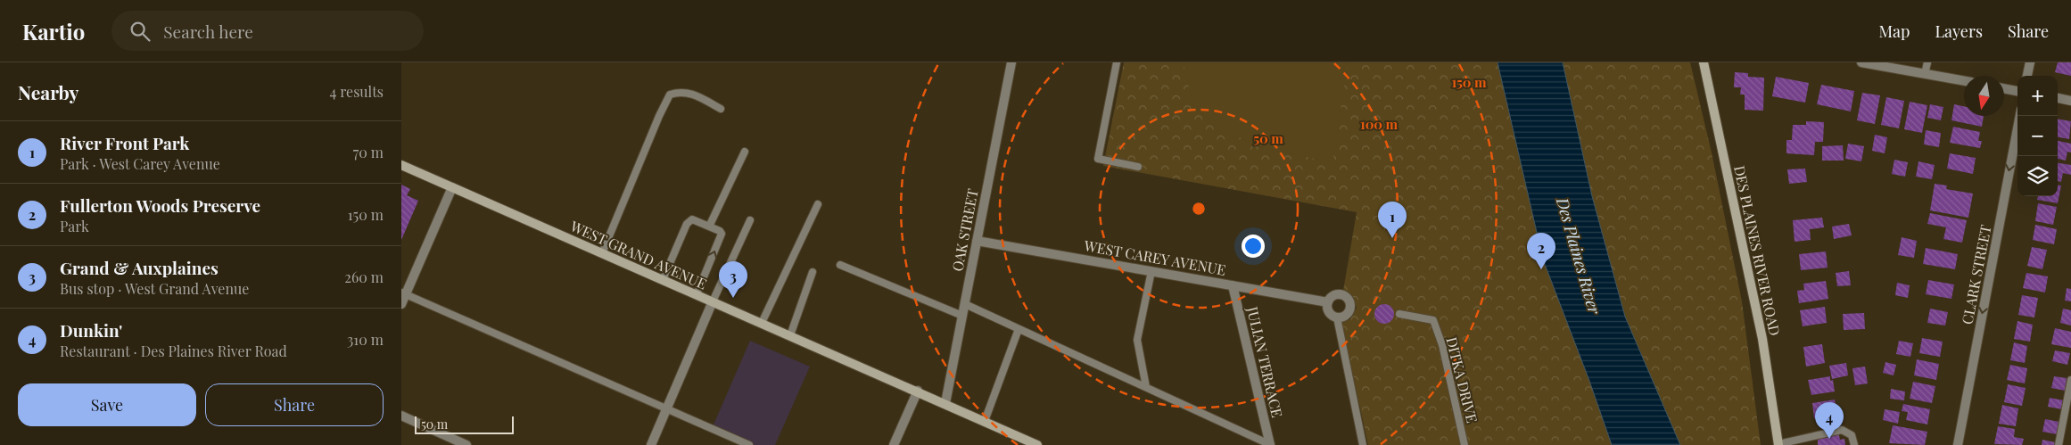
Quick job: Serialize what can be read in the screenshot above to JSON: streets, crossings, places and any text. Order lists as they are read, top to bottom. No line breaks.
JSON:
{"streets":{"main road":["DES PLAINES RIVER ROAD","WEST GRAND AVENUE"],"street":["OAK STREET","WEST CAREY AVENUE","CLARK STREET","JULIAN TERRACE"],"lane":["DITKA DRIVE"]},"crossings":[["OAK STREET","WEST GRAND AVENUE"],["OAK STREET","WEST CAREY AVENUE"],["WEST CAREY AVENUE","JULIAN TERRACE"]],"one_way":["CLARK STREET"],"water":["Des Plaines River"],"scale_bar":"50 m","north":"bottom","page":{"header":"Kartio","search":"Search here","nav":["Map","Layers","Share"],"heading":["Nearby","4 results"],"map_buttons":["+","−"],"list":[{"mark":"1","name":"River Front Park","note":"Park · West Carey Avenue","value":"70 m"},{"mark":"2","name":"Fullerton Woods Preserve","note":"Park","value":"150 m"},{"mark":"3","name":"Grand & Auxplaines","note":"Bus stop · West Grand Avenue","value":"260 m"},{"mark":"4","name":"Dunkin'","note":"Restaurant · Des Plaines River Road","value":"310 m"}],"pins":["1","2","3","4"],"buttons":["Save","Share"],"scale":"50 m"},"rings":["150 m","100 m","50 m"]}
